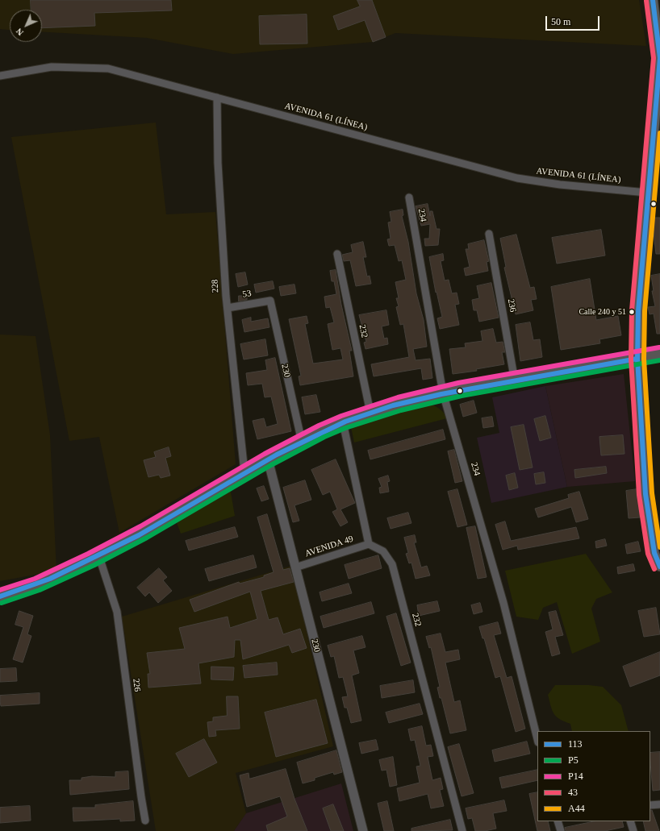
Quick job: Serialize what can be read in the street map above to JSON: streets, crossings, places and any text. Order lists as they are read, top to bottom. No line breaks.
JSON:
{"streets":{"street":["AVENIDA 61 (LÍNEA)","234","228","53","236","232","230","AVENIDA 49","226"]},"crossings":[["AVENIDA 61 (LÍNEA)","228"],["228","53"],["53","230"],["232","AVENIDA 49"],["230","AVENIDA 49"]],"places":["Calle 240 y 51"],"lines":["transit line 113","transit line 43","transit line A44","transit line P14","transit line P5"],"legend":["113","P5","P14","43","A44"],"scale_bar":"50 m","north":"bottom left"}
